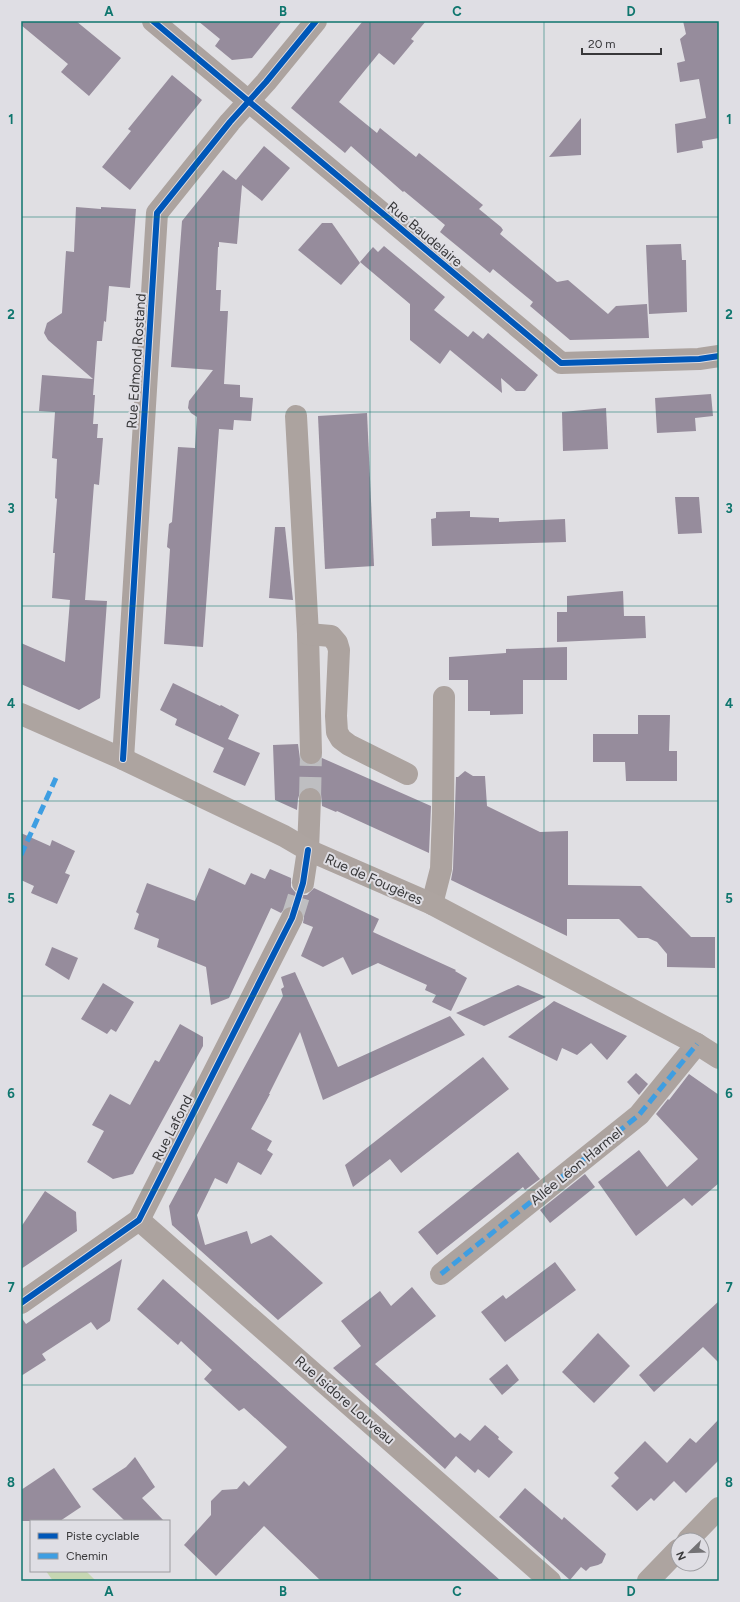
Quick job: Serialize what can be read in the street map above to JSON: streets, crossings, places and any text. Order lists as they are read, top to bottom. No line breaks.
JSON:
{"streets":{"main road":["Rue de Fougères"],"street":["Rue Baudelaire","Rue Edmond Rostand","Rue Lafond","Allée Léon Harmel","Rue Isidore Louveau"]},"crossings":[["Rue Baudelaire","Rue Edmond Rostand"],["Rue Edmond Rostand","Rue de Fougères"],["Rue de Fougères","Allée Léon Harmel"],["Rue Lafond","Rue Isidore Louveau"]],"legend":["Piste cyclable","Chemin"],"scale_bar":"20 m","north":"bottom left","grid":{"columns":["A","B","C","D"],"rows":["1","2","3","4","5","6","7","8"]}}
